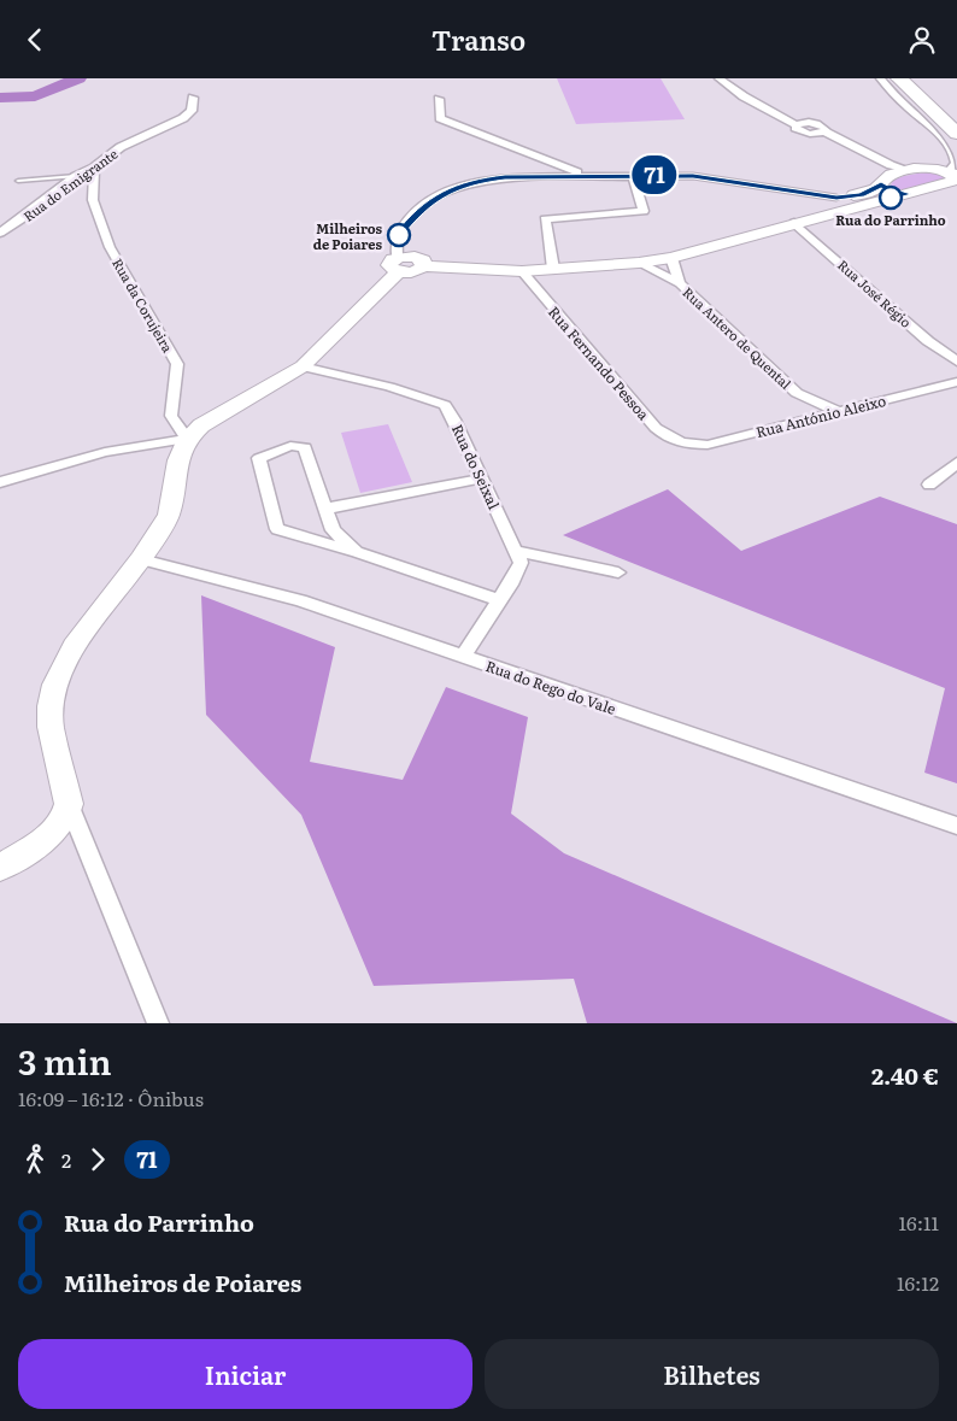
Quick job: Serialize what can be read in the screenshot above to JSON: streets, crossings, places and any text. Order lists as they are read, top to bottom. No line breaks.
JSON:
{"streets":{"street":["Rua do Emigrante","Rua José Régio","Rua da Corujeira","Rua Antero de Quental","Rua Fernando Pessoa","Rua António Aleixo","Rua do Seixal","Rua do Rego do Vale"]},"crossings":[["Rua do Emigrante","Rua da Corujeira"],["Rua Antero de Quental","Rua António Aleixo"],["Rua Fernando Pessoa","Rua António Aleixo"],["Rua do Seixal","Rua do Rego do Vale"]],"places":["Rua do Parrinho","Milheiros de Poiares"],"lines":["bus line 71"],"page":{"header":"Transo","on_map":"71","heading":["3 min","16:09 – 16:12 · Ônibus","2.40 €"],"legs":["2","71"],"list":[{"name":"Rua do Parrinho","value":"16:11"},{"name":"Milheiros de Poiares","value":"16:12"}],"buttons":["Iniciar","Bilhetes"]}}
